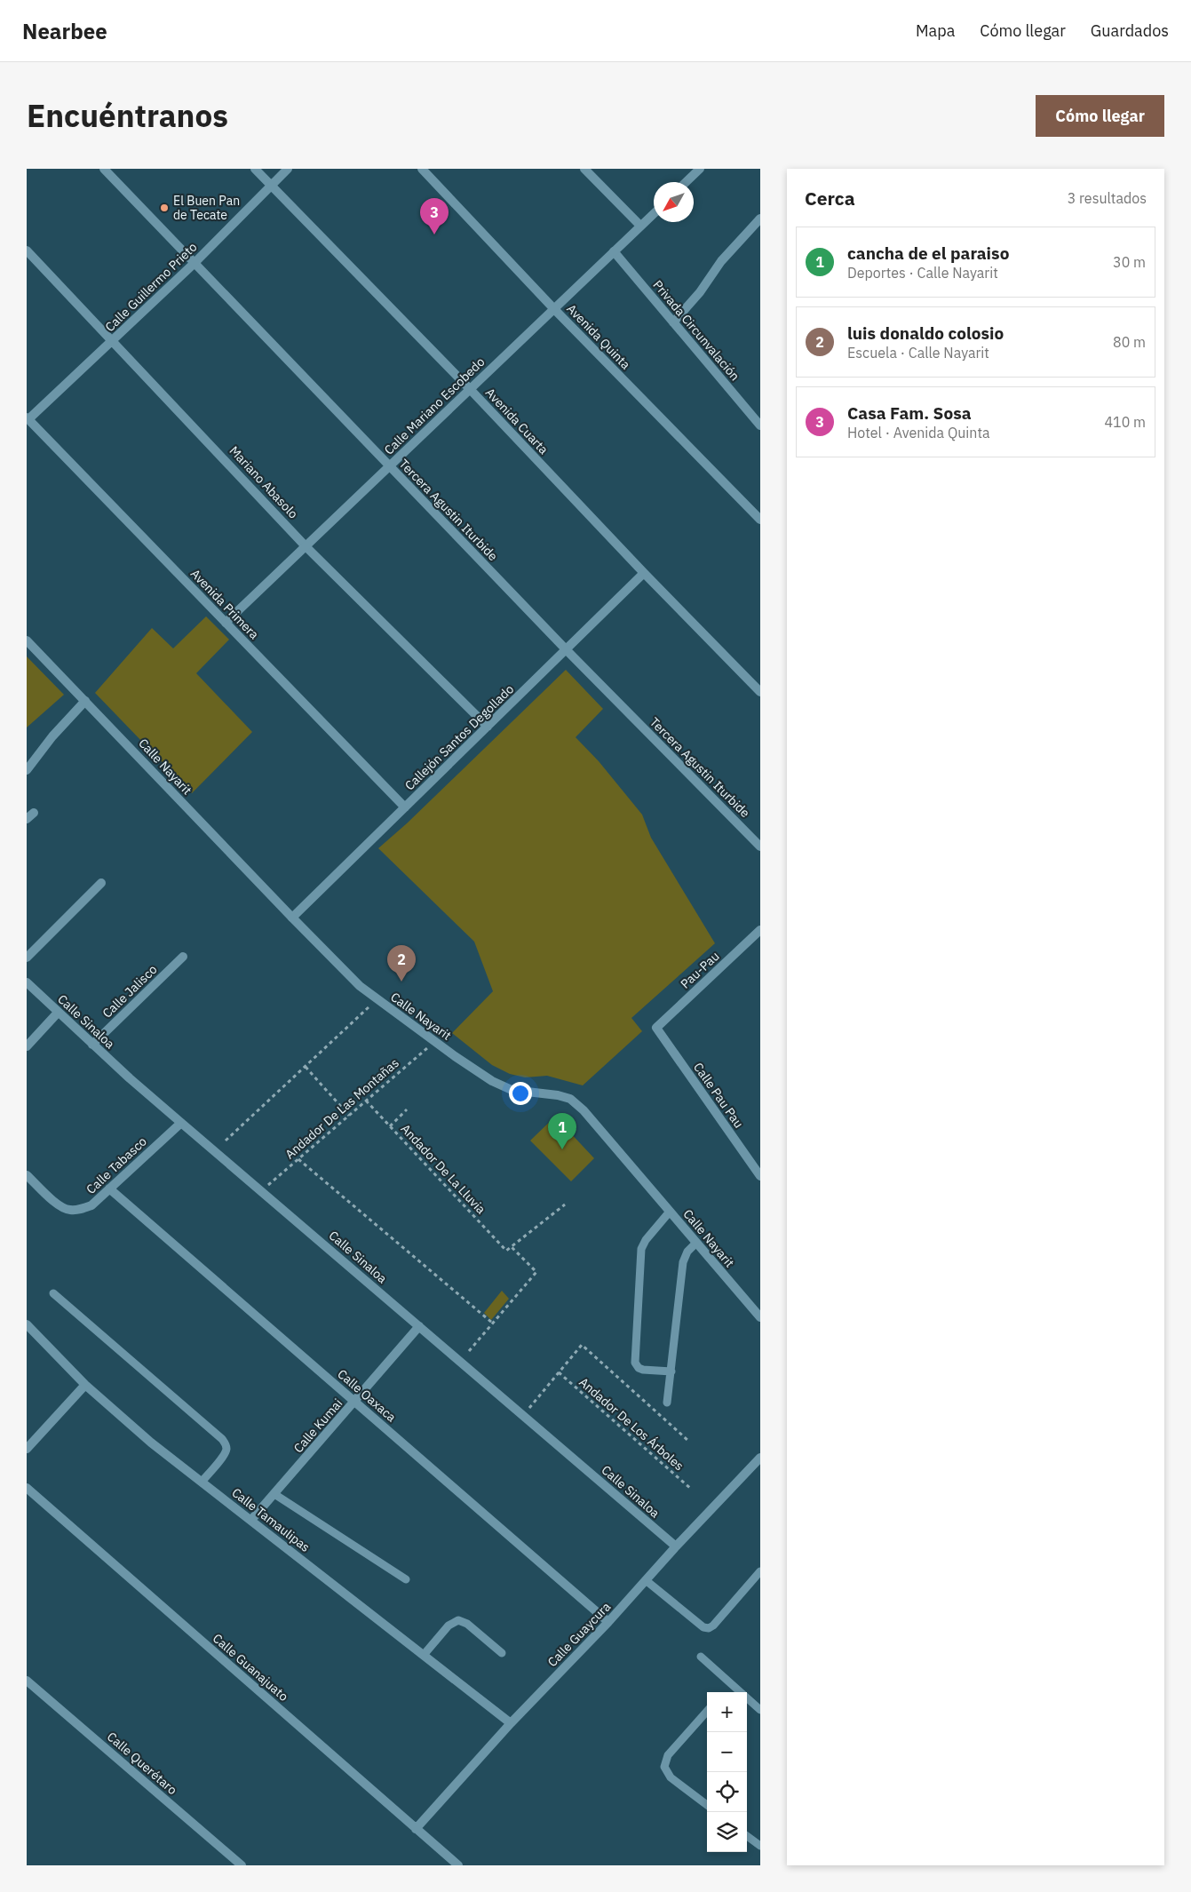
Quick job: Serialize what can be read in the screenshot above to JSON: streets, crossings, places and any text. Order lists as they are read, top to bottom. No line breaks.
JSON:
{"streets":{"street":["Calle Guillermo Prieto","Privada Circunvalación","Avenida Quinta","Calle Mariano Escobedo","Avenida Cuarta","Mariano Abasolo","Tercera Agustin Iturbide","Avenida Primera","Callejón Santos Degollado","Calle Nayarit","Pau-Pau","Calle Jalisco","Calle Sinaloa","Calle Pau Pau","Calle Tabasco","Calle Oaxaca","Calle Kumai","Calle Tamaulipas","Calle Guaycura","Calle Guanajuato","Calle Querétaro"],"path":["Andador De Las Montañas","Andador De La Lluvia","Andador De Los Árboles"]},"crossings":[["Calle Guillermo Prieto","Avenida Cuarta"],["Calle Guillermo Prieto","Mariano Abasolo"],["Calle Guillermo Prieto","Tercera Agustin Iturbide"],["Calle Guillermo Prieto","Avenida Primera"],["Privada Circunvalación","Calle Mariano Escobedo"],["Avenida Quinta","Calle Mariano Escobedo"],["Calle Mariano Escobedo","Avenida Cuarta"],["Calle Mariano Escobedo","Mariano Abasolo"],["Calle Mariano Escobedo","Tercera Agustin Iturbide"],["Calle Mariano Escobedo","Avenida Primera"],["Avenida Cuarta","Callejón Santos Degollado"],["Mariano Abasolo","Callejón Santos Degollado"],["Tercera Agustin Iturbide","Callejón Santos Degollado"],["Avenida Primera","Callejón Santos Degollado"],["Callejón Santos Degollado","Calle Nayarit"],["Calle Nayarit","Andador De Las Montañas"],["Pau-Pau","Calle Pau Pau"],["Calle Jalisco","Calle Sinaloa"],["Calle Sinaloa","Andador De Las Montañas"],["Calle Sinaloa","Calle Tabasco"],["Calle Sinaloa","Calle Kumai"],["Calle Sinaloa","Calle Guaycura"],["Andador De Las Montañas","Andador De La Lluvia"],["Calle Tabasco","Calle Oaxaca"],["Calle Oaxaca","Calle Kumai"],["Calle Oaxaca","Calle Guaycura"],["Calle Kumai","Calle Tamaulipas"],["Calle Tamaulipas","Calle Guaycura"],["Calle Guaycura","Calle Guanajuato"]],"places":["El Buen Pan de Tecate"],"north":"bottom left","page":{"header":"Nearbee","nav":["Mapa","Cómo llegar","Guardados"],"title":"Encuéntranos","buttons":"Cómo llegar","heading":["Cerca","3 resultados"],"pins":["3","2","1"],"list":[{"mark":"1","name":"cancha de el paraiso","note":"Deportes · Calle Nayarit","value":"30 m"},{"mark":"2","name":"luis donaldo colosio","note":"Escuela · Calle Nayarit","value":"80 m"},{"mark":"3","name":"Casa Fam. Sosa","note":"Hotel · Avenida Quinta","value":"410 m"}],"map_buttons":["+","−"]}}
